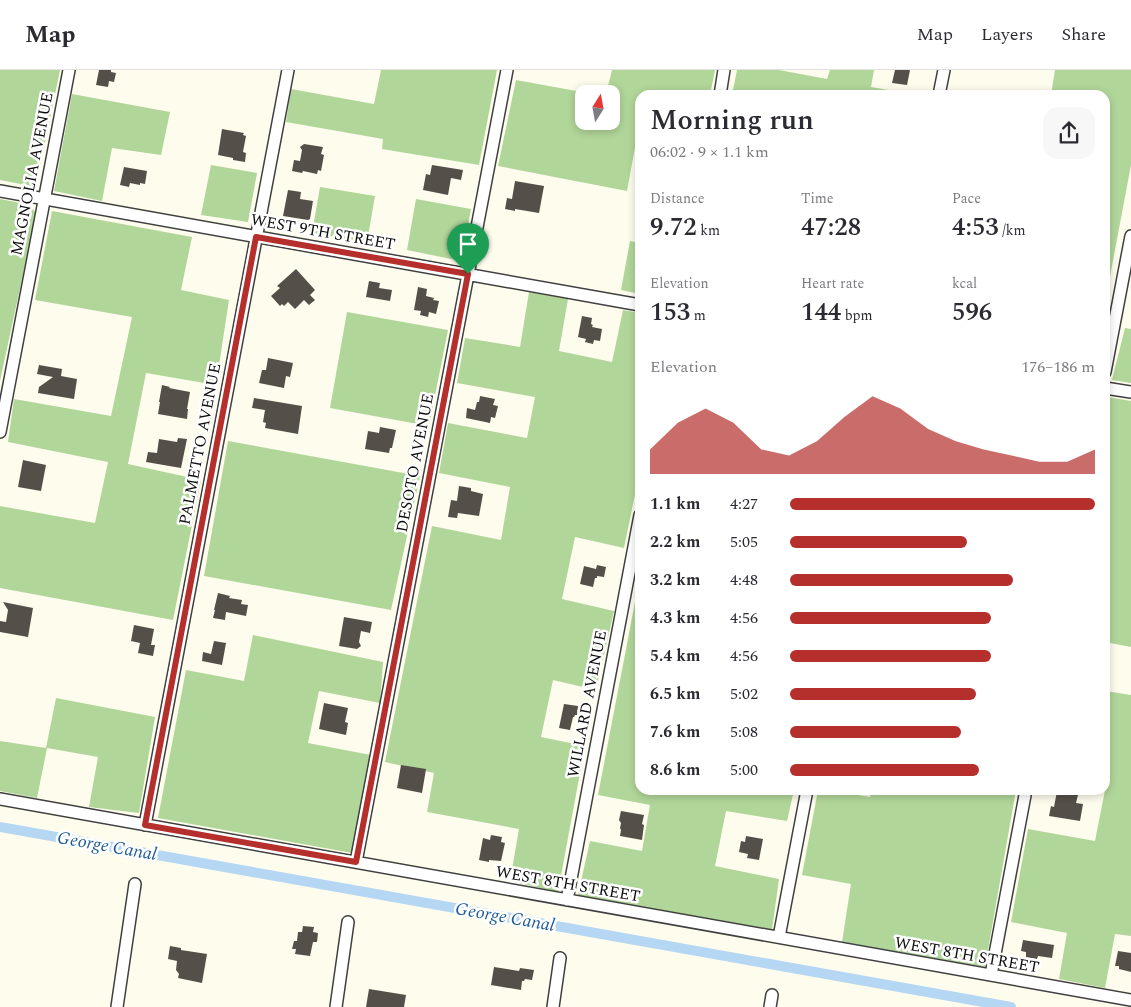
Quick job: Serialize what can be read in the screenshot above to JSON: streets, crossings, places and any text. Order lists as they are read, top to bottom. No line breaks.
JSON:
{"streets":{"street":["MAGNOLIA AVENUE","WEST 9TH STREET","PALMETTO AVENUE","DESOTO AVENUE","WILLARD AVENUE","WEST 8TH STREET"]},"crossings":[["MAGNOLIA AVENUE","WEST 9TH STREET"],["WEST 9TH STREET","PALMETTO AVENUE"],["WEST 9TH STREET","DESOTO AVENUE"],["PALMETTO AVENUE","WEST 8TH STREET"],["DESOTO AVENUE","WEST 8TH STREET"],["WILLARD AVENUE","WEST 8TH STREET"]],"water":["George Canal"],"north":"top","page":{"header":"Map","nav":["Map","Layers","Share"],"heading":["Morning run","06:02 · 9 × 1.1 km"],"stats":[["Distance","9.72 km"],["Time","47:28"],["Pace","4:53 /km"],["Elevation","153 m"],["Heart rate","144 bpm"],["kcal","596"]],"chart":["Elevation","176–186 m"],"list":[{"name":"1.1 km","note":"4:27"},{"name":"2.2 km","note":"5:05"},{"name":"3.2 km","note":"4:48"},{"name":"4.3 km","note":"4:56"},{"name":"5.4 km","note":"4:56"},{"name":"6.5 km","note":"5:02"},{"name":"7.6 km","note":"5:08"},{"name":"8.6 km","note":"5:00"}]}}
